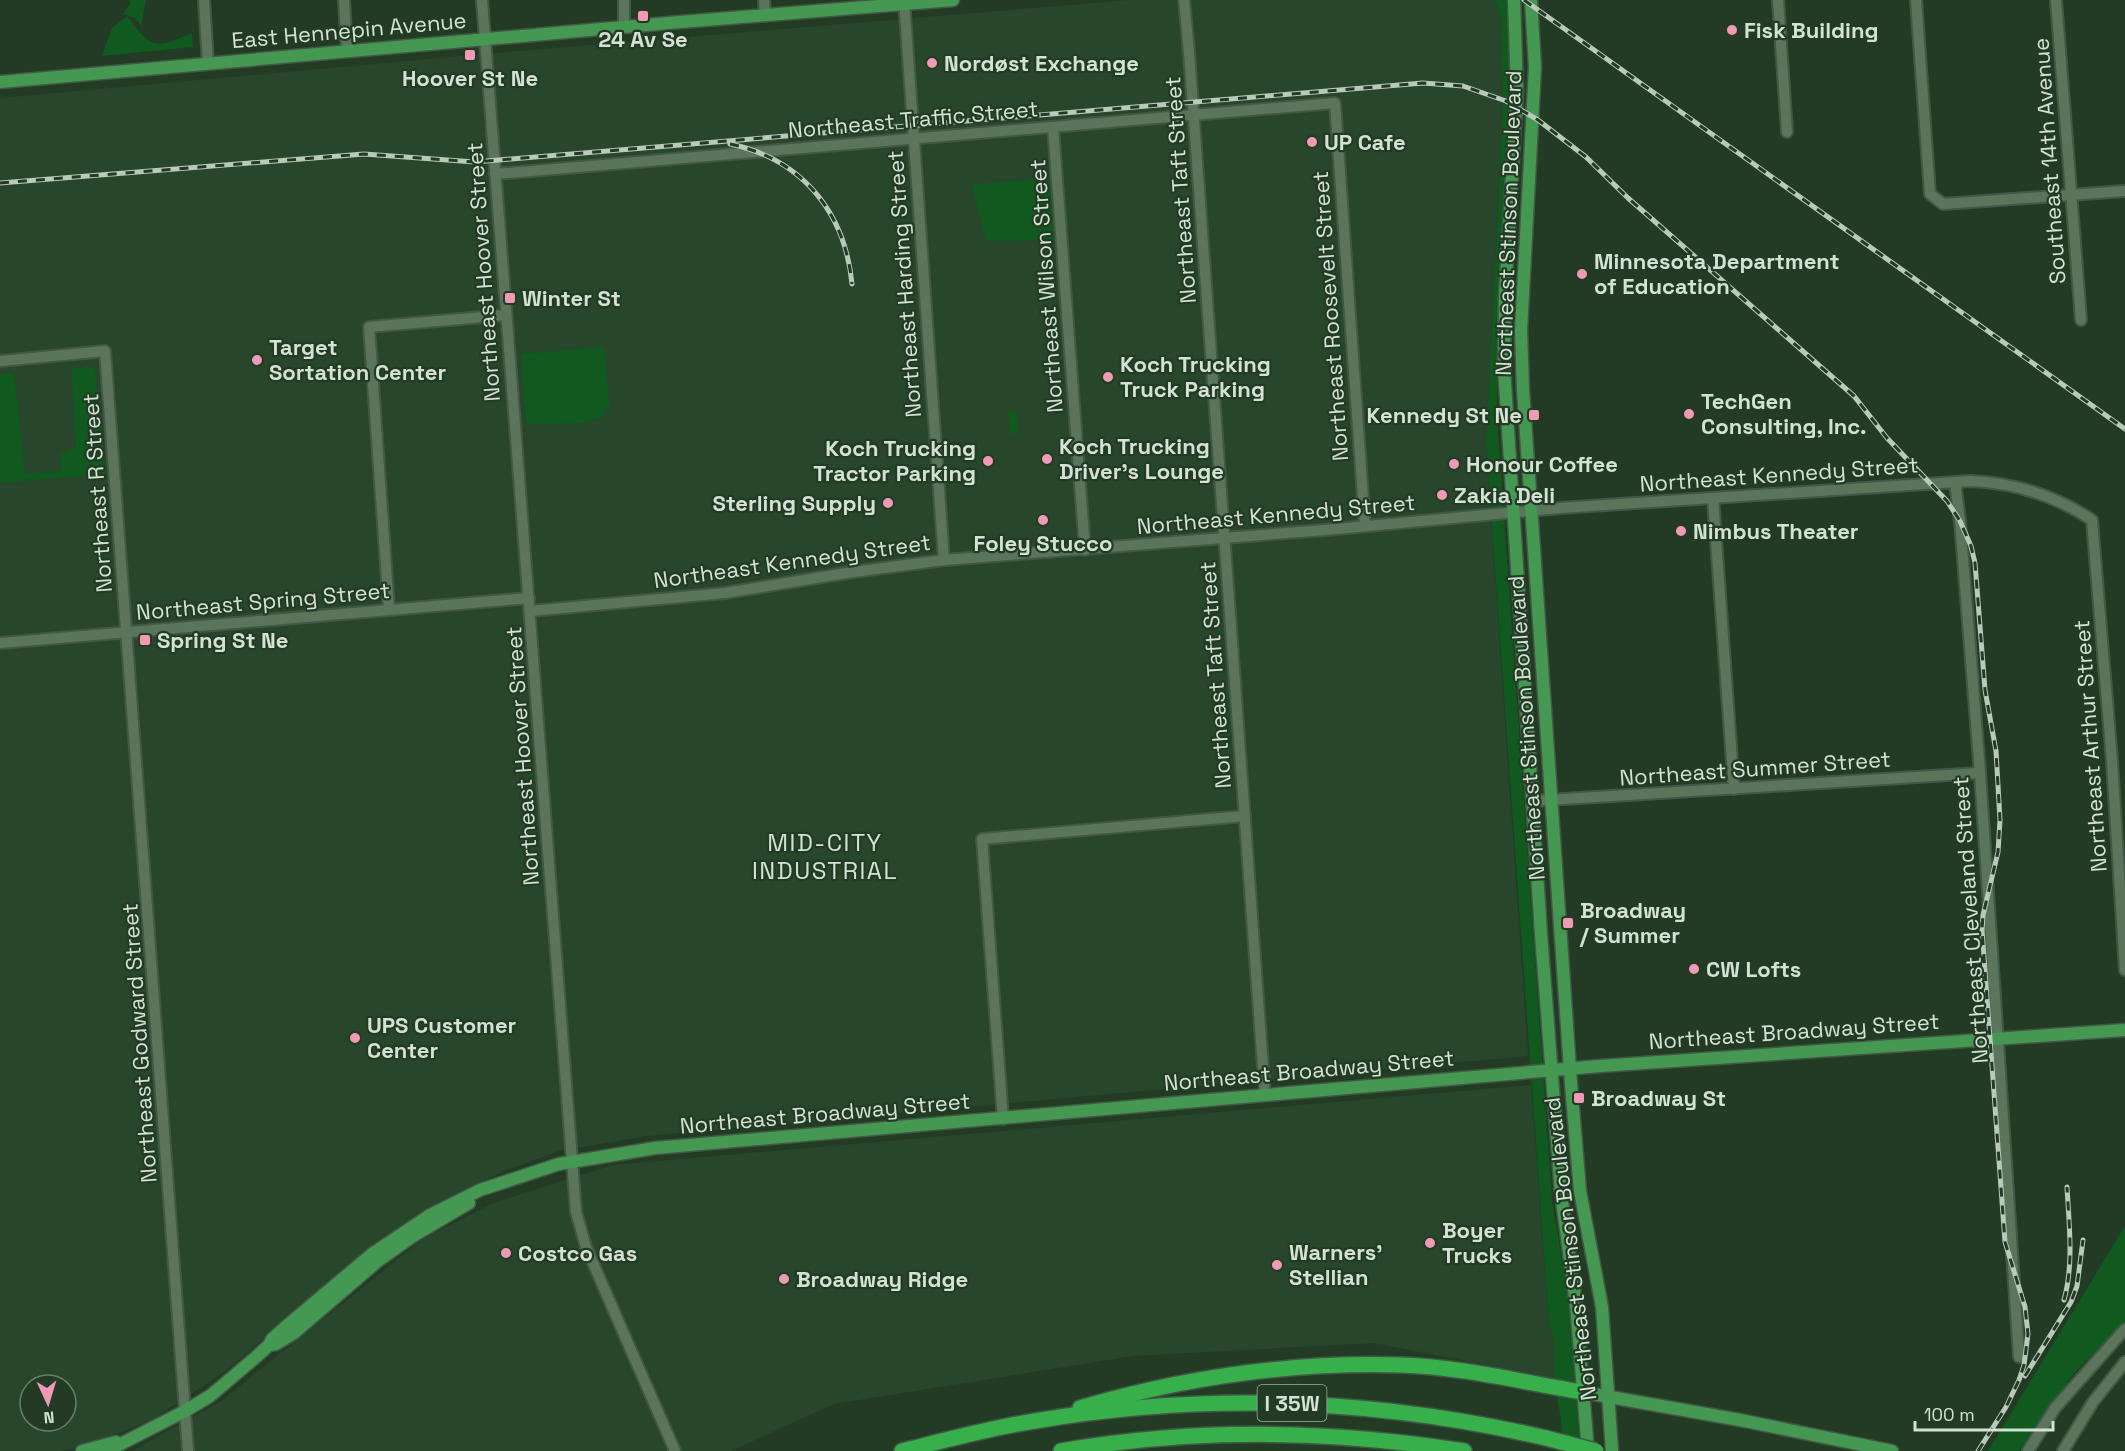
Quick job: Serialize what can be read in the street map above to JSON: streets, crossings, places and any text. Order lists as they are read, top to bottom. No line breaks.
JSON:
{"streets":{"highway":["I 35W"],"main road":["East Hennepin Avenue","Northeast Stinson Boulevard","Northeast Broadway Street"],"street":["Northeast Traffic Street","Southeast 14th Avenue","Northeast Taft Street","Northeast Hoover Street","Northeast Harding Street","Northeast Wilson Street","Northeast Roosevelt Street","Northeast Kennedy Street","Northeast R Street","Northeast Spring Street","Northeast Arthur Street","Northeast Summer Street","Northeast Cleveland Street","Northeast Godward Street"]},"crossings":[["East Hennepin Avenue","Northeast Hoover Street"],["East Hennepin Avenue","Northeast Harding Street"],["Northeast Traffic Street","Northeast Taft Street"],["Northeast Traffic Street","Northeast Hoover Street"],["Northeast Traffic Street","Northeast Harding Street"],["Northeast Traffic Street","Northeast Wilson Street"],["Northeast Traffic Street","Northeast Roosevelt Street"],["Northeast Taft Street","Northeast Kennedy Street"],["Northeast Taft Street","Northeast Broadway Street"],["Northeast Stinson Boulevard","Northeast Kennedy Street"],["Northeast Stinson Boulevard","Northeast Summer Street"],["Northeast Stinson Boulevard","Northeast Broadway Street"],["Northeast Hoover Street","Northeast Kennedy Street"],["Northeast Hoover Street","Northeast Spring Street"],["Northeast Hoover Street","Northeast Broadway Street"],["Northeast Harding Street","Northeast Kennedy Street"],["Northeast Wilson Street","Northeast Kennedy Street"],["Northeast Roosevelt Street","Northeast Kennedy Street"],["Northeast Kennedy Street","Northeast Arthur Street"],["Northeast Kennedy Street","Northeast Cleveland Street"],["Northeast R Street","Northeast Spring Street"],["Northeast R Street","Northeast Godward Street"],["Northeast Spring Street","Northeast Godward Street"],["Northeast Summer Street","Northeast Cleveland Street"],["Northeast Cleveland Street","Northeast Broadway Street"],["Northeast Broadway Street","Northeast Godward Street"]],"districts":["MID-CITY INDUSTRIAL"],"places":{"transit":["24 Av Se","Hoover St Ne","Winter St","Kennedy St Ne","Spring St Ne","Broadway / Summer","Broadway St"],"other":["Fisk Building","Nordøst Exchange","UP Cafe","Minnesota Department of Education","Target Sortation Center","Koch Trucking Truck Parking","TechGen Consulting, Inc.","Koch Trucking Driver's Lounge","Koch Trucking Tractor Parking","Honour Coffee","Zakia Deli","Sterling Supply","Foley Stucco","Nimbus Theater","CW Lofts","UPS Customer Center","Boyer Trucks","Costco Gas","Warners' Stellian","Broadway Ridge"]},"scale_bar":"100 m","north":"bottom"}
